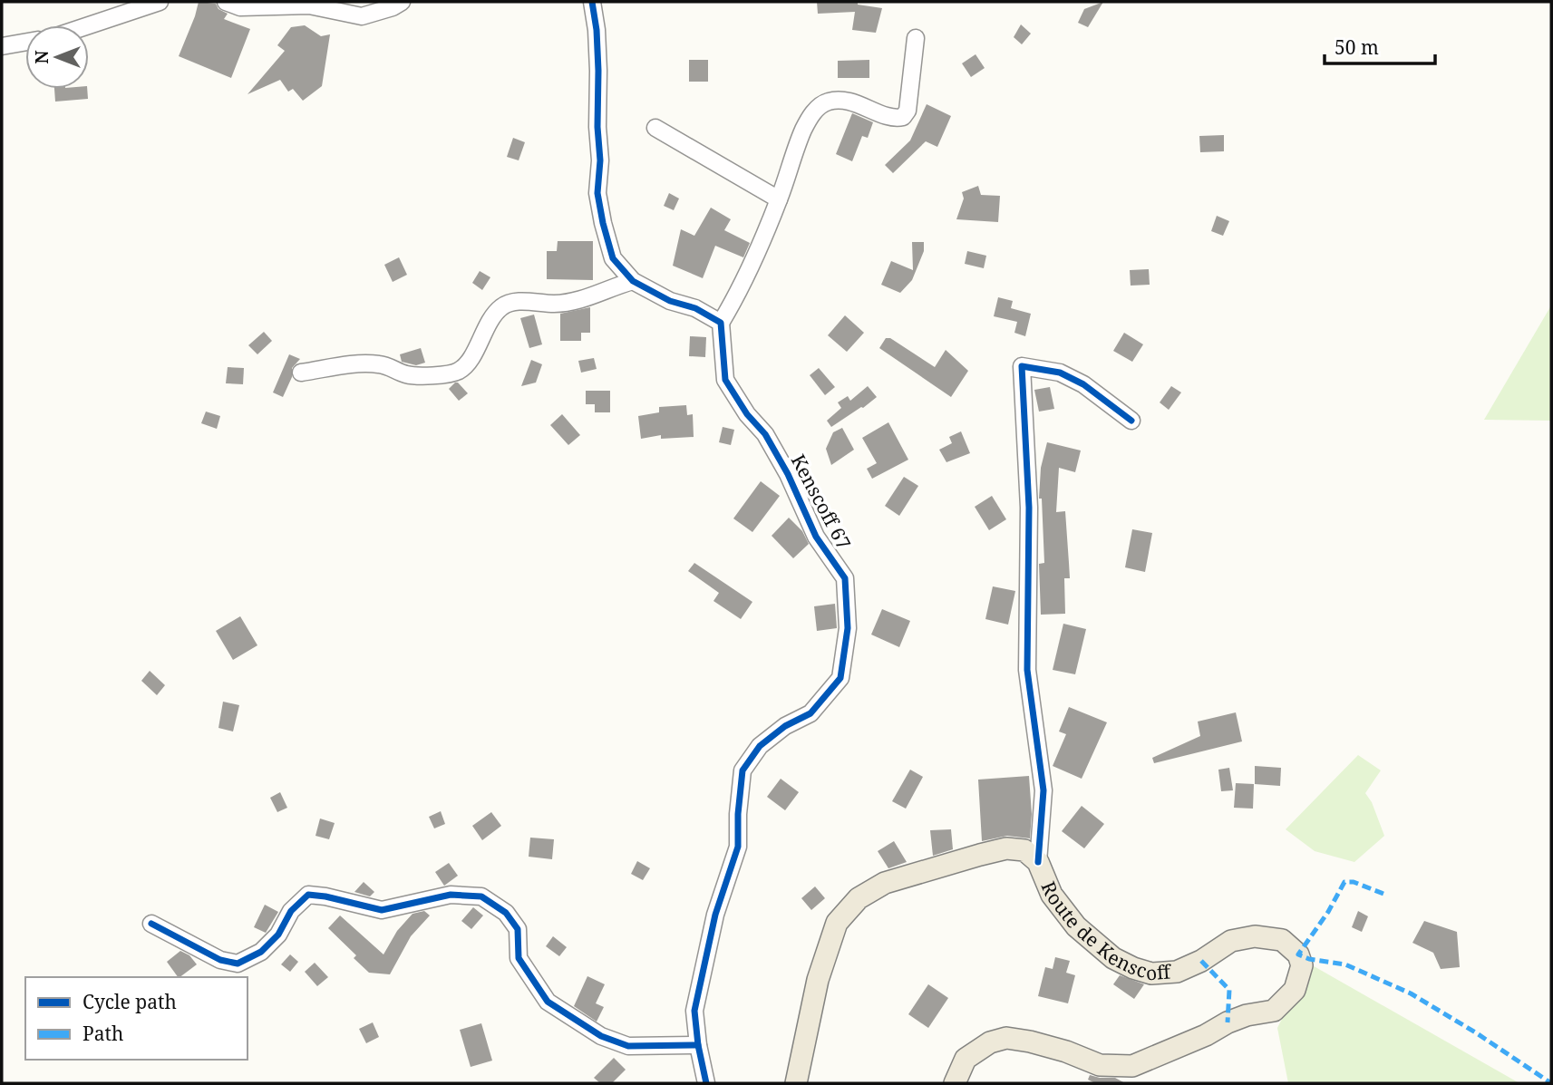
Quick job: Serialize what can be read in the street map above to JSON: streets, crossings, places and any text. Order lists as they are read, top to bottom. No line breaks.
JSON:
{"streets":{"main road":["Route de Kenscoff"],"street":["Kenscoff 67"]},"legend":["Cycle path","Path"],"scale_bar":"50 m","north":"left"}
